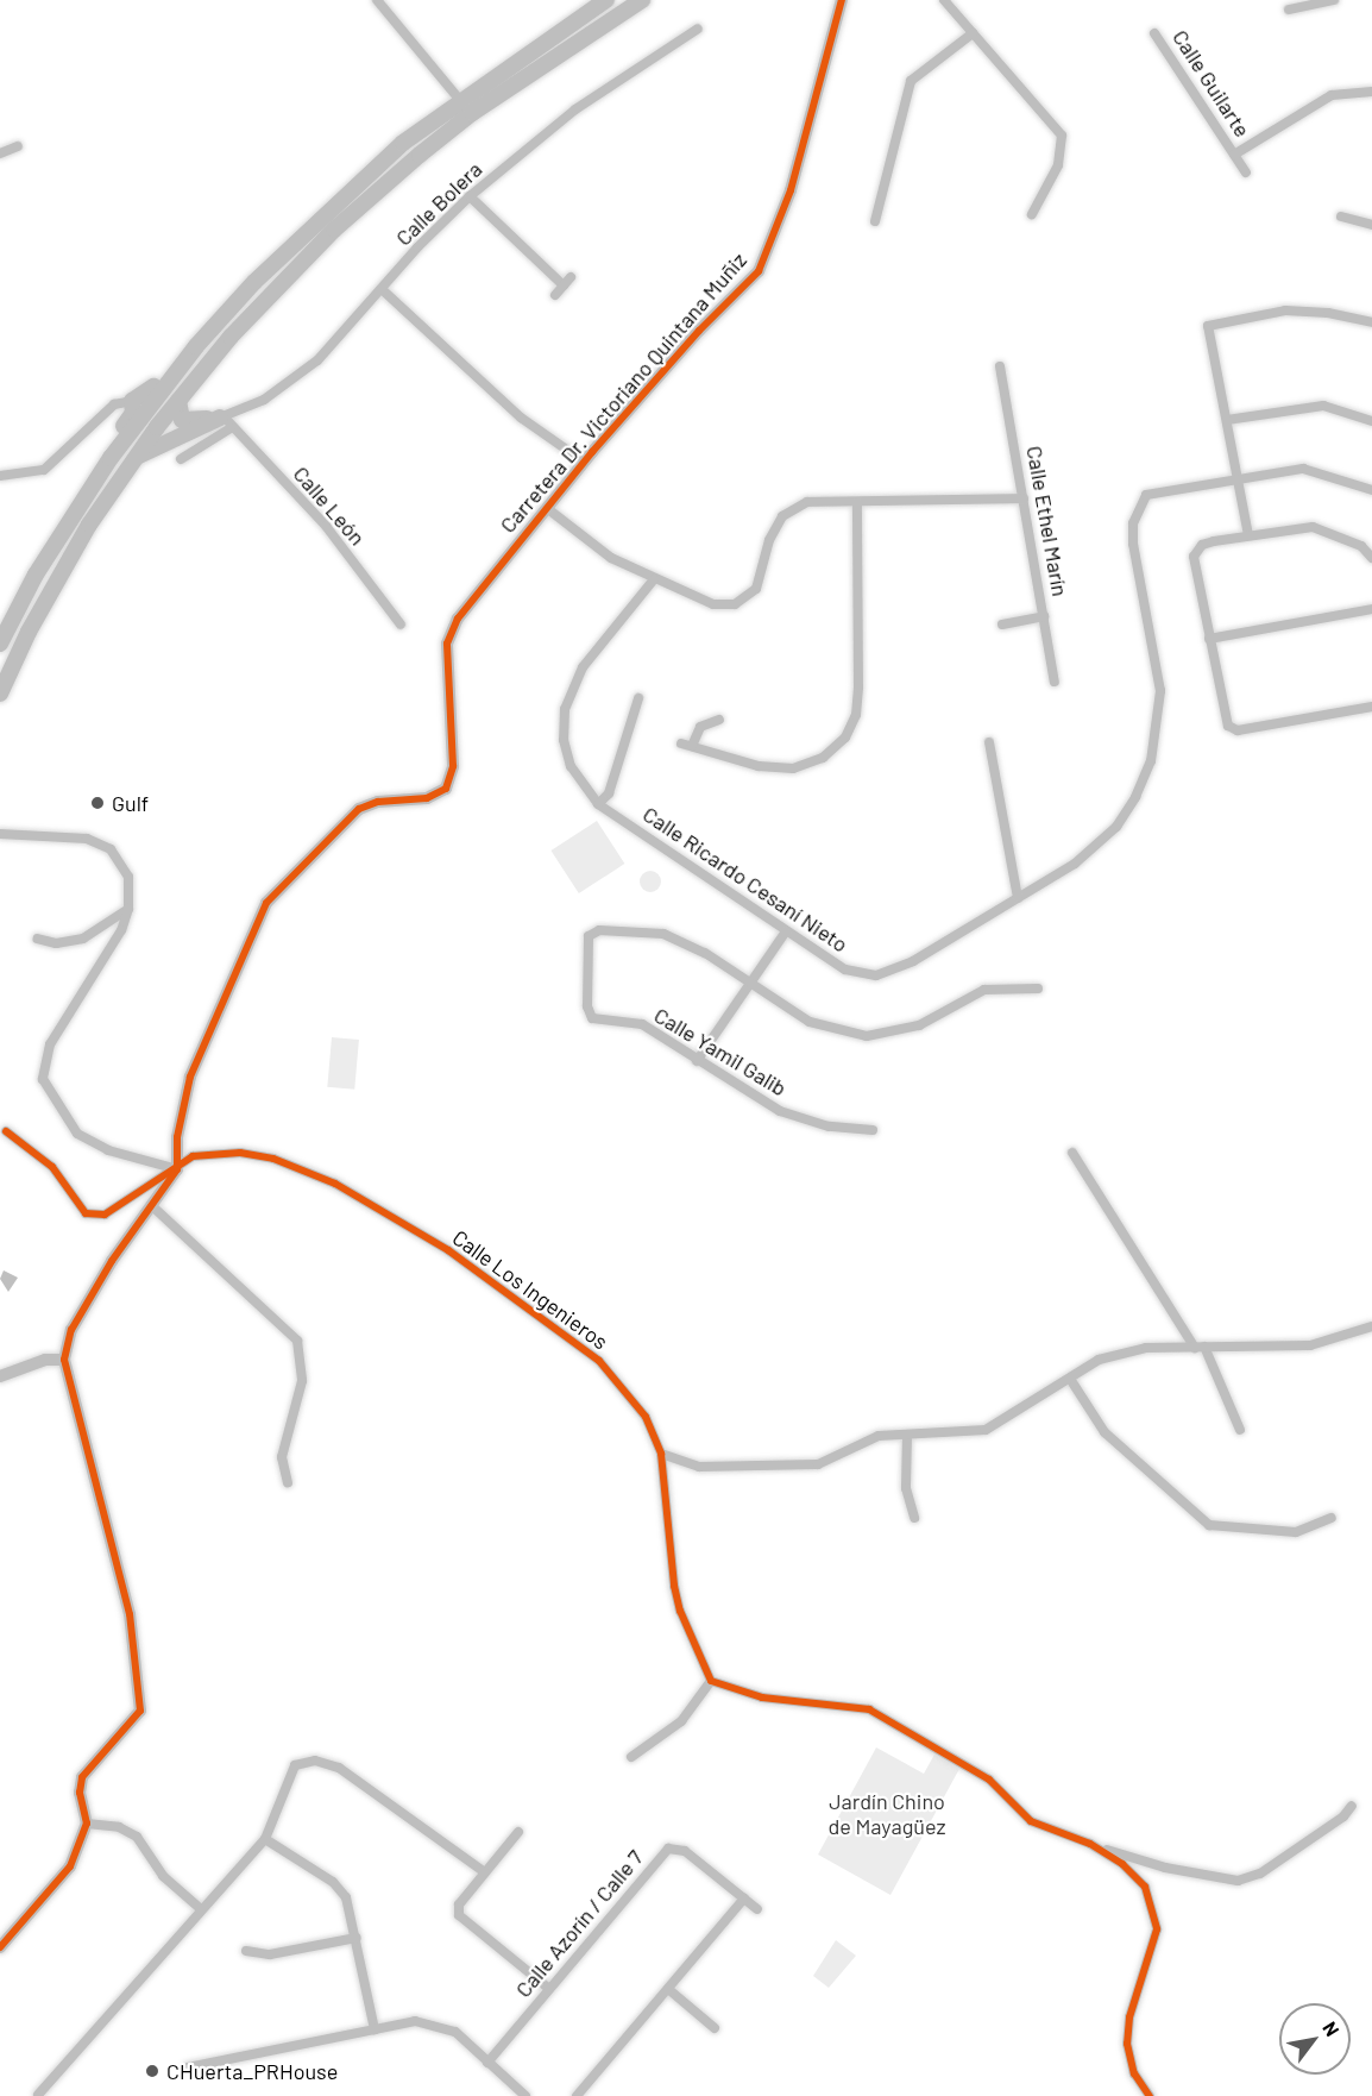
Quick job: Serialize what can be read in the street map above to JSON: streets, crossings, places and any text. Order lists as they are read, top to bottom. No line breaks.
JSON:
{"streets":{"street":["Calle Guilarte","Calle Bolera","Carretera Dr. Victoriano Quintana Muñiz","Calle León","Calle Ethel Marín","Calle Ricardo Cesaní Nieto","Calle Yamil Galib","Calle Los Ingenieros","Calle Azorín / Calle 7"]},"crossings":[["Calle Bolera","Calle León"],["Carretera Dr. Victoriano Quintana Muñiz","Calle Los Ingenieros"]],"parks":["Jardín Chino de Mayagüez"],"places":["Gulf","CHuerta_PRHouse"],"north":"top right"}
